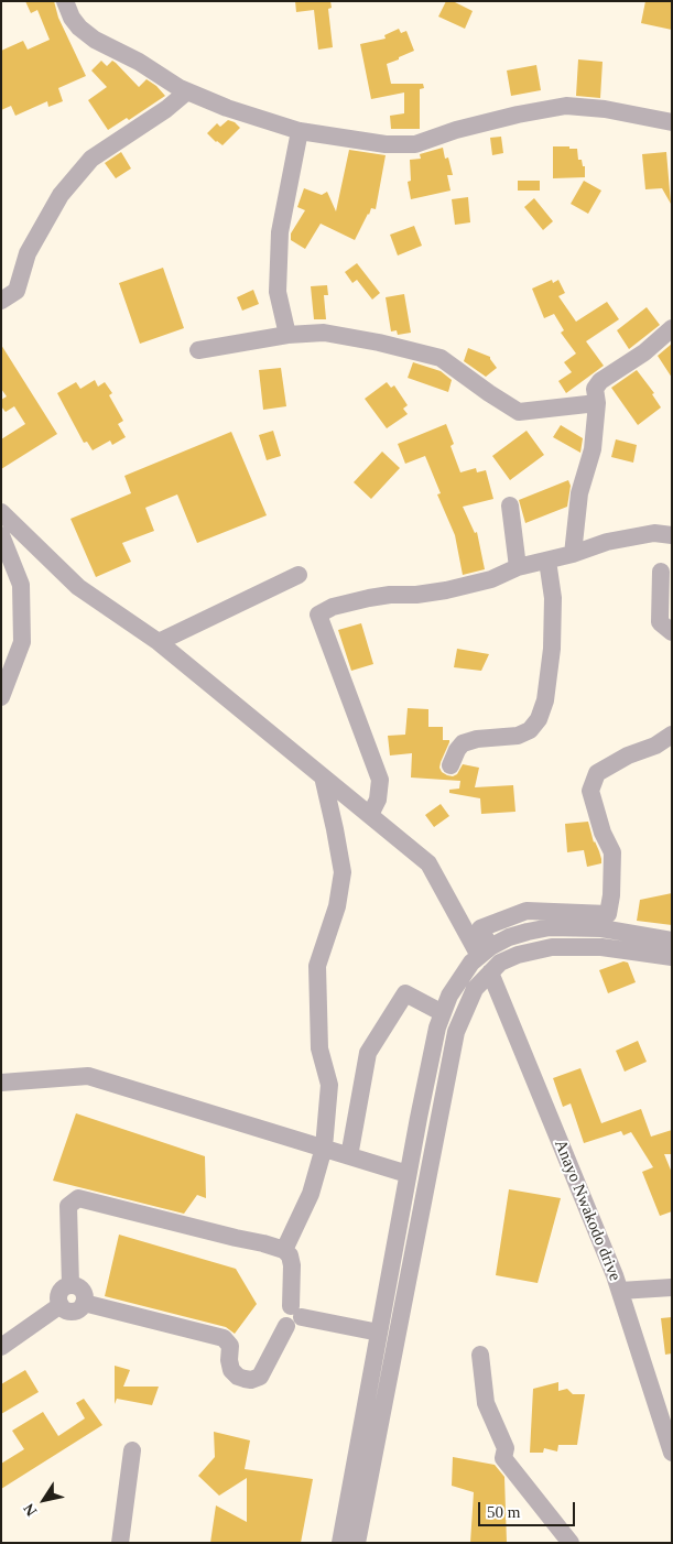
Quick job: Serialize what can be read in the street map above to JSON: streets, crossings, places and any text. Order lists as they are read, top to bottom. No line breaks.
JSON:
{"streets":{"street":["Anayo Nwakodo drive"]},"scale_bar":"50 m","north":"bottom left"}
